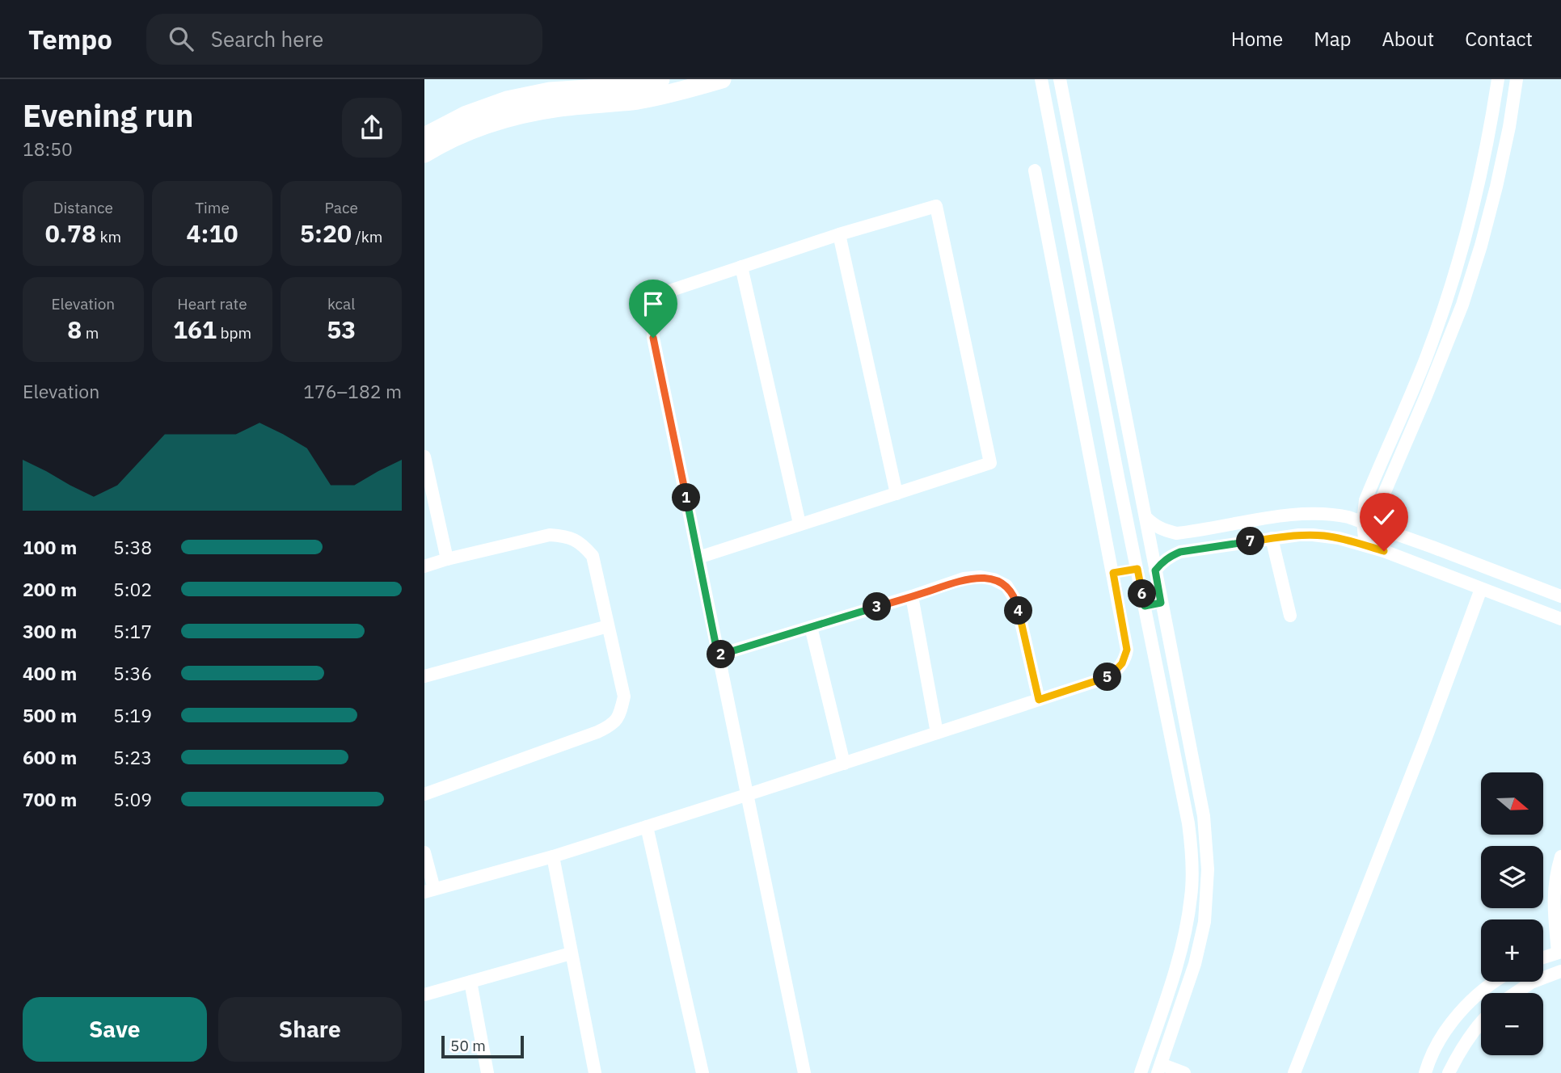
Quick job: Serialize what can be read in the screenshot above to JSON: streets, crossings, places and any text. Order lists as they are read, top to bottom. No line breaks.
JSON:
{"scale_bar":"50 m","north":"right","page":{"header":"Tempo","search":"Search here","nav":["Home","Map","About","Contact"],"heading":["Evening run","18:50"],"stats":[["Distance","0.78 km"],["Time","4:10"],["Pace","5:20 /km"],["Elevation","8 m"],["Heart rate","161 bpm"],["kcal","53"]],"chart":["Elevation","176–182 m"],"pins":["1","7","6","3","4","2","5"],"list":[{"name":"100 m","note":"5:38"},{"name":"200 m","note":"5:02"},{"name":"300 m","note":"5:17"},{"name":"400 m","note":"5:36"},{"name":"500 m","note":"5:19"},{"name":"600 m","note":"5:23"},{"name":"700 m","note":"5:09"}],"map_buttons":["+","−"],"buttons":["Save","Share"],"scale":"50 m"}}
